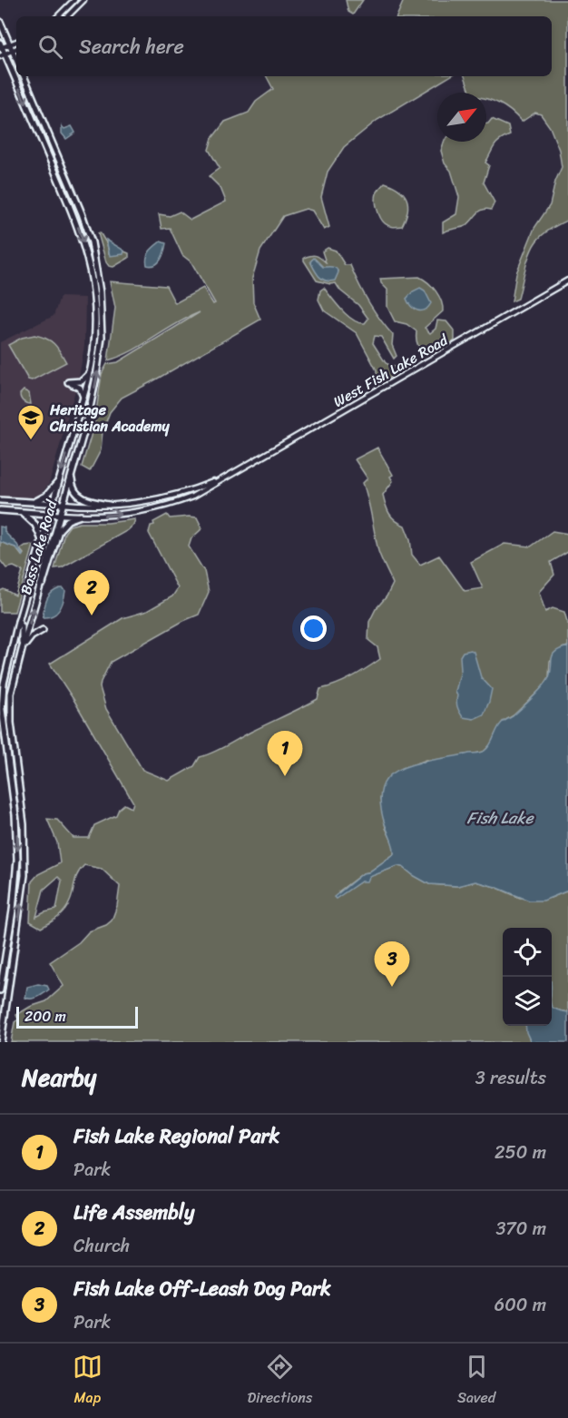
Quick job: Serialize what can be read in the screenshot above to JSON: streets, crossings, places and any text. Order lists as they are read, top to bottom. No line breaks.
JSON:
{"streets":{"main road":["Bass Lake Road"],"street":["West Fish Lake Road"]},"crossings":[["West Fish Lake Road","Bass Lake Road"]],"water":["Fish Lake"],"places":{"school or university":["Heritage Christian Academy"]},"scale_bar":"200 m","north":"top right","page":{"search":"Search here","pins":["2","1","3"],"scale":"200 m","heading":["Nearby","3 results"],"list":[{"mark":"1","name":"Fish Lake Regional Park","note":"Park","value":"250 m"},{"mark":"2","name":"Life Assembly","note":"Church","value":"370 m"},{"mark":"3","name":"Fish Lake Off-Leash Dog Park","note":"Park","value":"600 m"}],"nav":["Map","Directions","Saved"]}}
